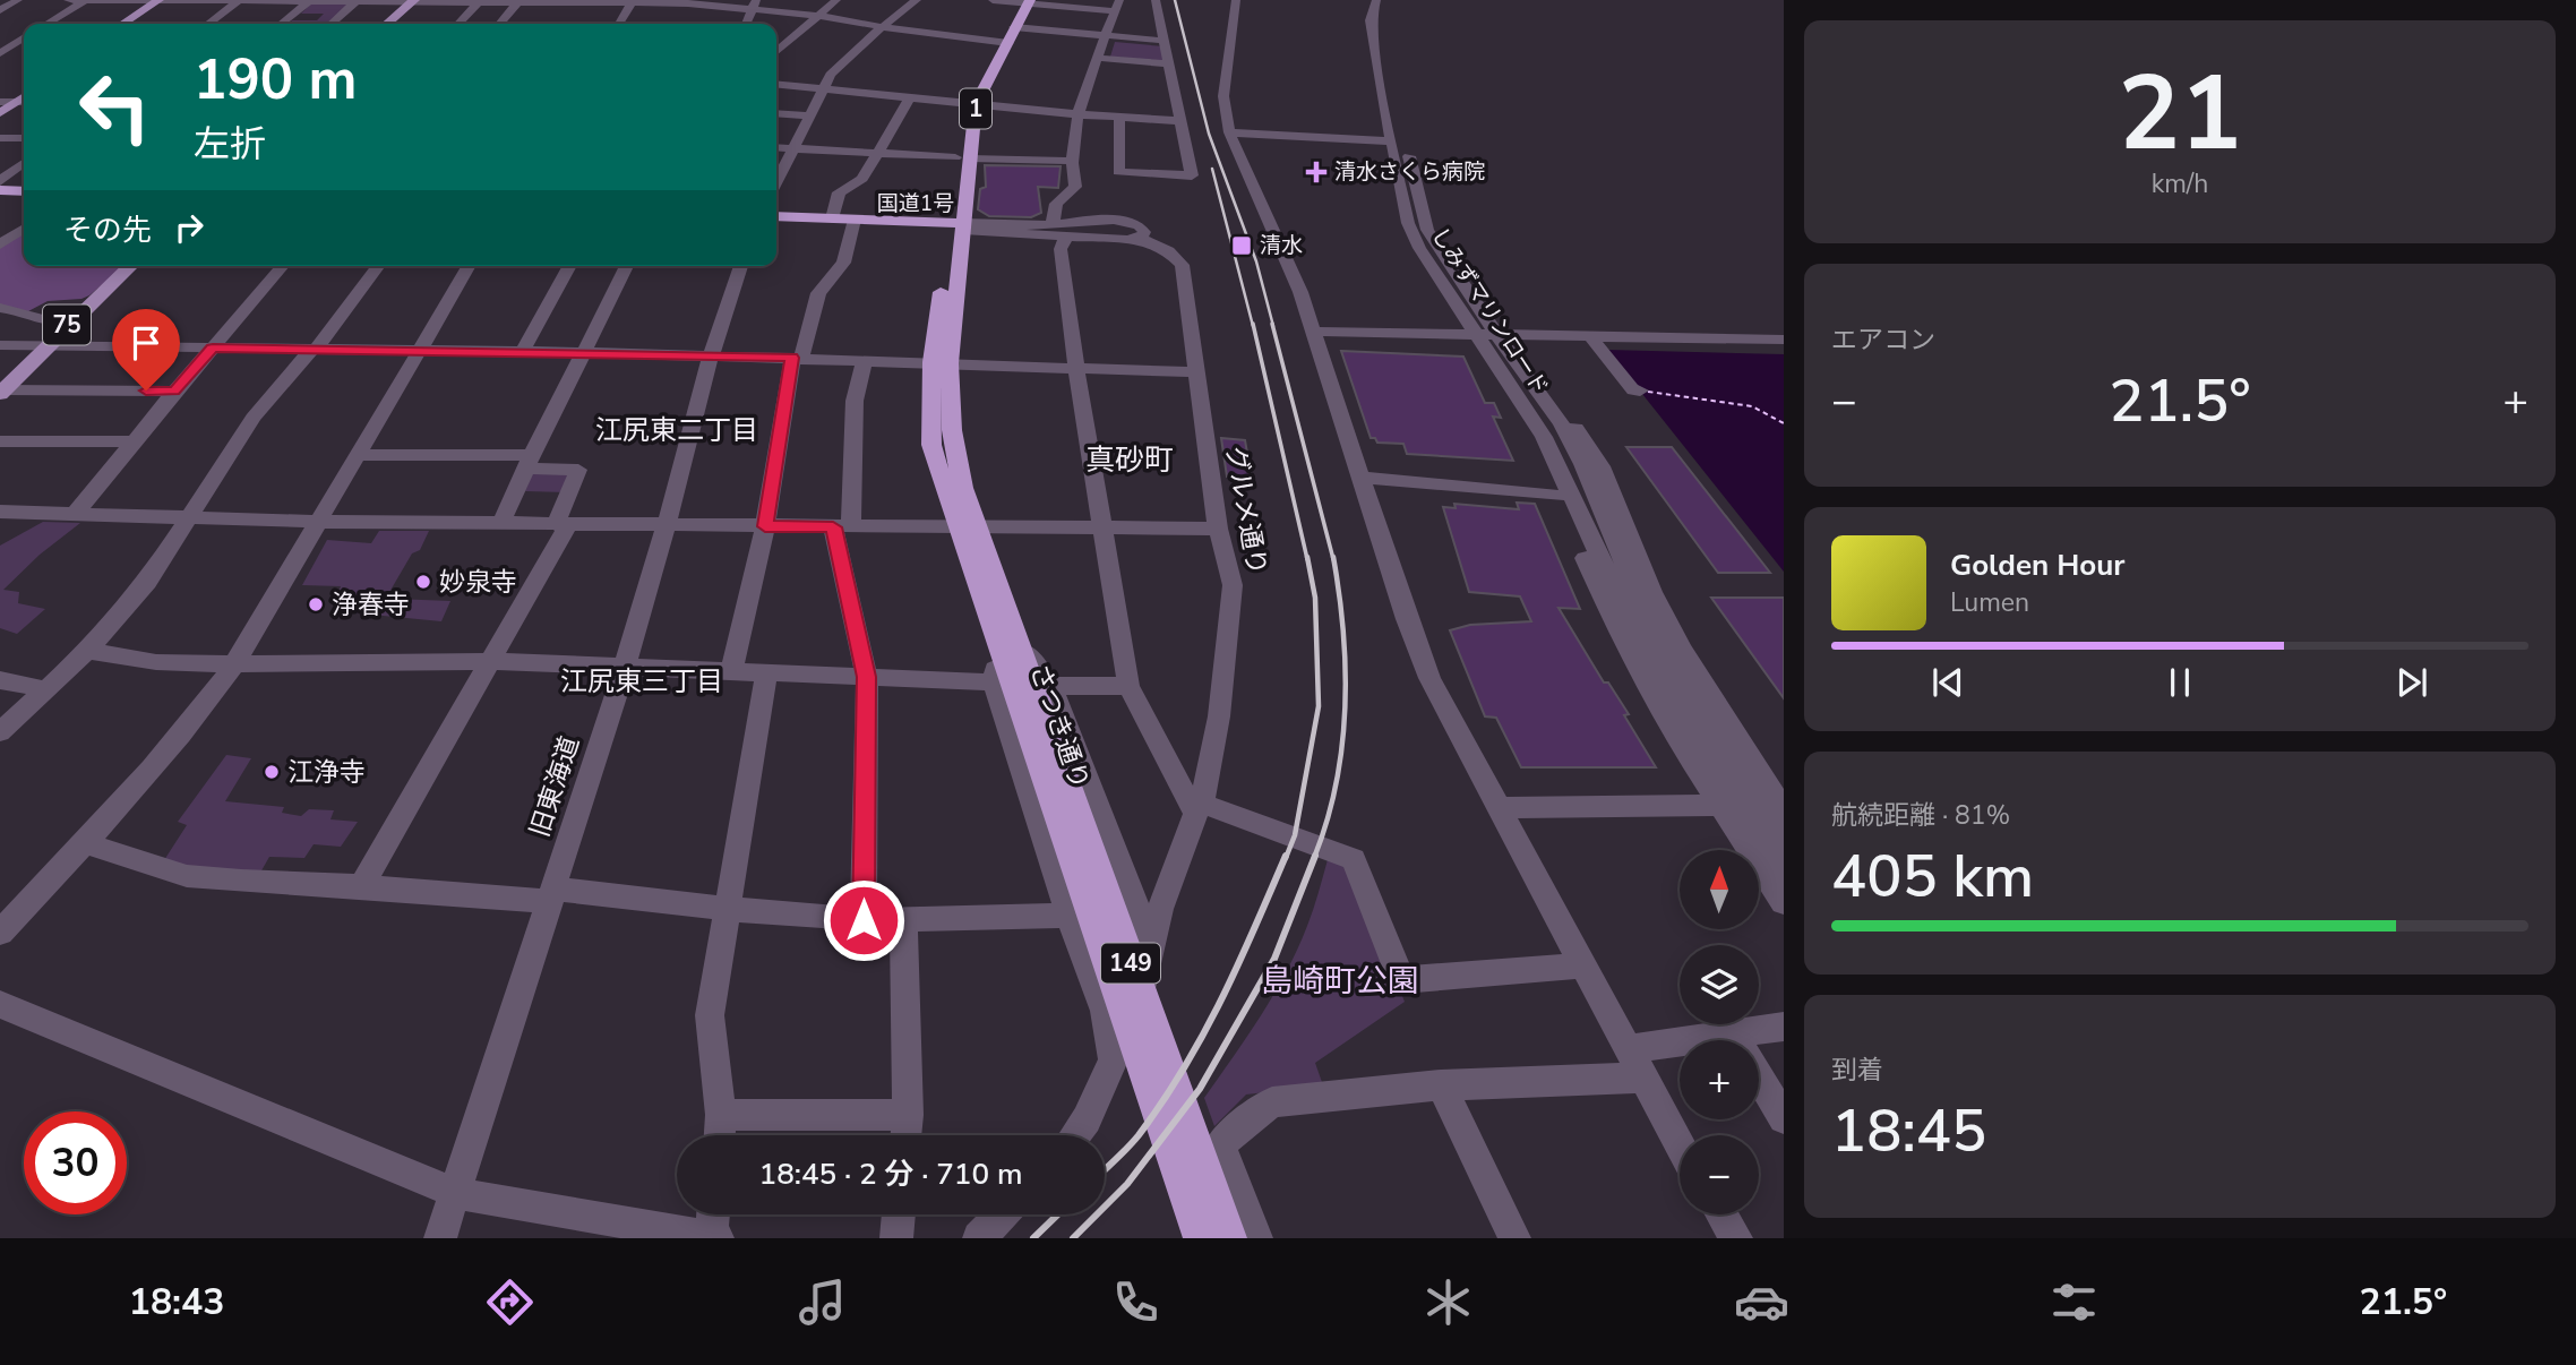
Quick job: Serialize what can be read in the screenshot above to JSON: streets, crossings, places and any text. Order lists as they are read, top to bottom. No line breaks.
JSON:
{"streets":{"highway":["1","国道1号","さつき通り","149"],"main road":["75"],"street":["しみずマリンロード","グルメ通り","旧東海道"]},"crossings":[["国道1号","さつき通り"]],"districts":["江尻東二丁目","真砂町","江尻東三丁目"],"parks":["島崎町公園"],"places":{"health":["清水さくら病院"],"transit":["清水"],"other":["妙泉寺","浄春寺","江浄寺"]},"north":"top","page":{"tile":[["21","km/h"],"エアコン",["航続距離 · 81%","405 km"],["到着","18:45"]],"turn":["190 m","左折"],"then":"その先","heat":["−","21.5°","+"],"song":["Golden Hour","Lumen"],"map_buttons":["+","−"],"limit":"30","trip":"18:45 · 2 分 · 710 m","tabs":["18:43","21.5°"]}}
